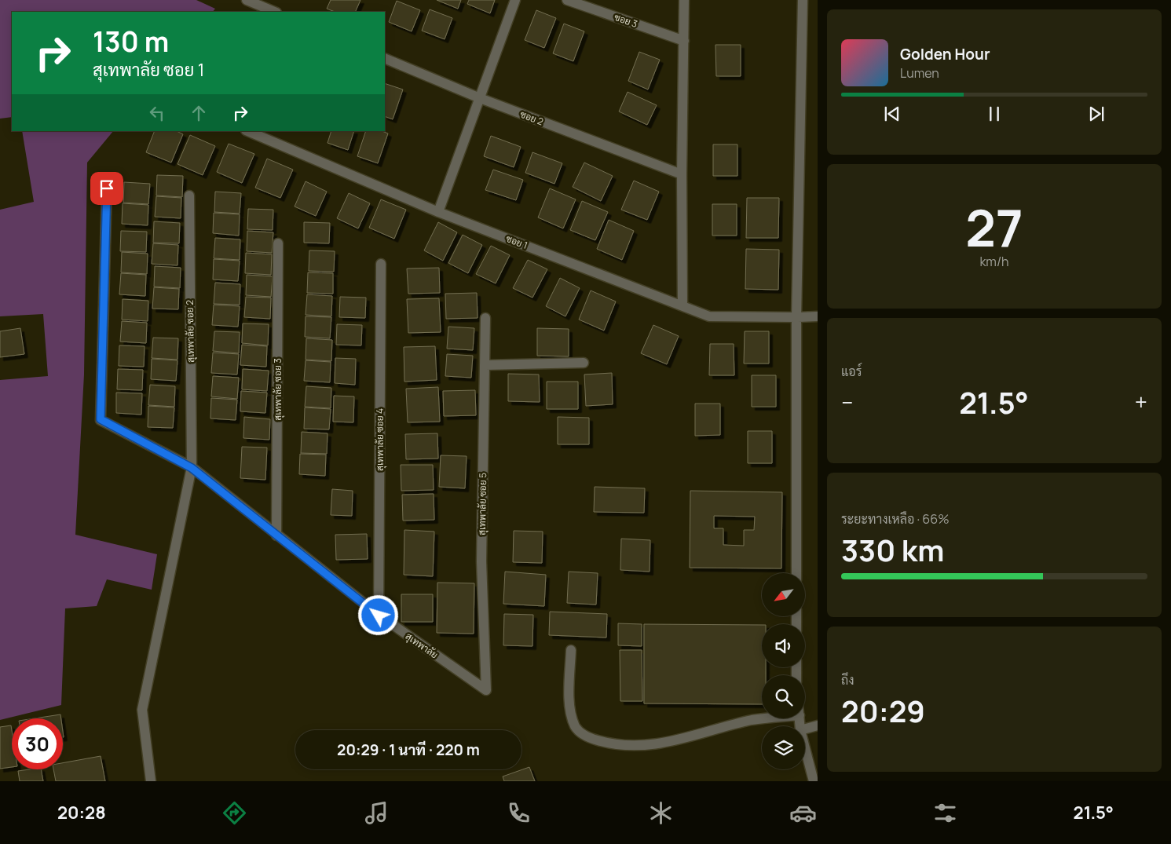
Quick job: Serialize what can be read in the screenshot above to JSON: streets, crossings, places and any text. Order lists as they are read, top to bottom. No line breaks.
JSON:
{"streets":{"street":["ซอย 3","ซอย 2","ซอย 1","สุเทพาลัย ซอย 2","สุเทพาลัย ซอย 3","สุเทพาลัย ซอย 4","สุเทพาลัย ซอย 5","สุเทพาลัย"]},"crossings":[["สุเทพาลัย ซอย 2","สุเทพาลัย"],["สุเทพาลัย ซอย 3","สุเทพาลัย"],["สุเทพาลัย ซอย 4","สุเทพาลัย"],["สุเทพาลัย ซอย 5","สุเทพาลัย"]],"north":"bottom left","page":{"turn":["130 m","สุเทพาลัย ซอย 1"],"song":["Golden Hour","Lumen"],"tile":[["27","km/h"],"แอร์",["ระยะทางเหลือ · 66%","330 km"],["ถึง","20:29"]],"heat":["−","21.5°","+"],"limit":"30","trip":"20:29 · 1 นาที · 220 m","tabs":["20:28","21.5°"]}}
